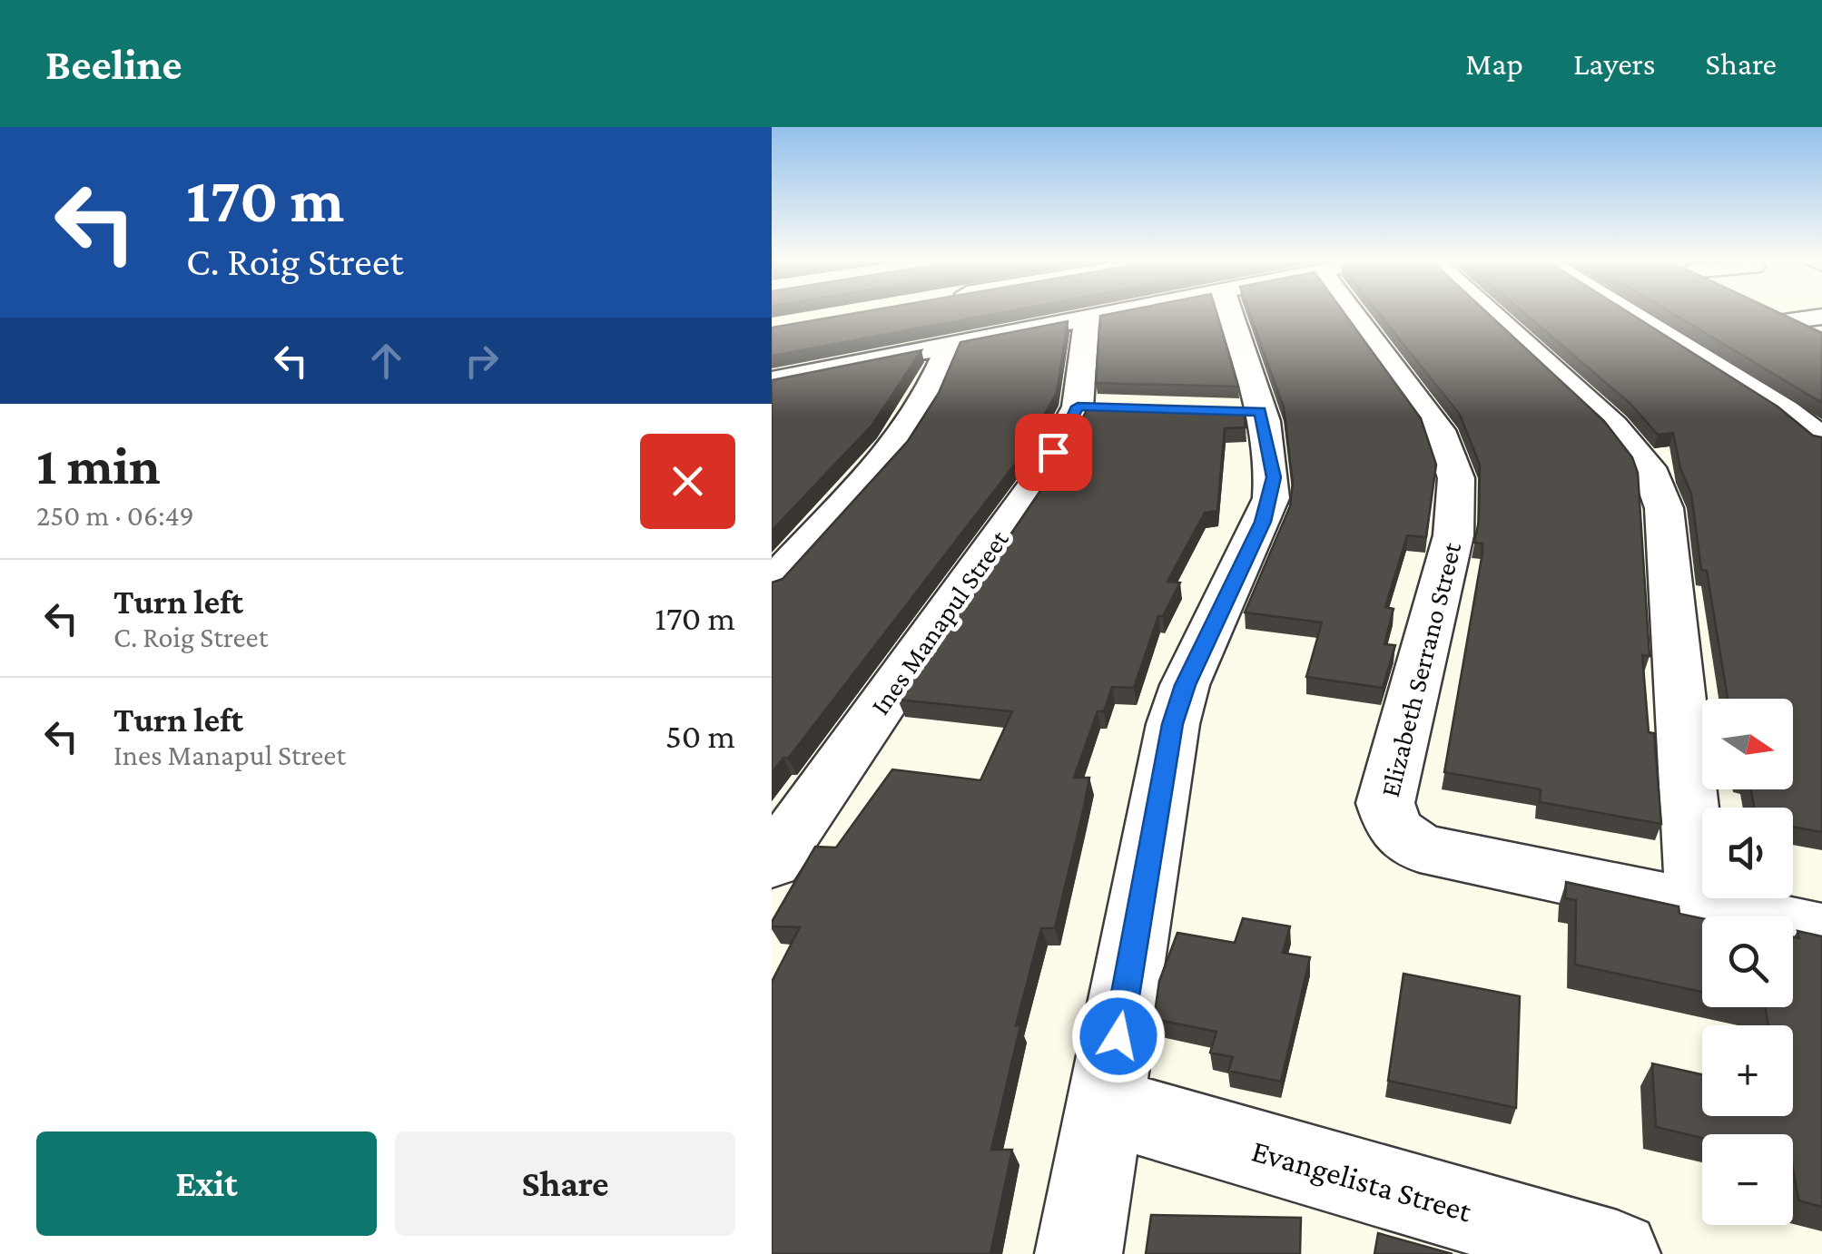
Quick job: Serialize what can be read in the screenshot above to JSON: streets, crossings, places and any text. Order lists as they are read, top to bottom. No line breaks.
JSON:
{"streets":{"street":["Ines Manapul Street","Elizabeth Serrano Street","Evangelista Street"]},"north":"right","page":{"header":"Beeline","nav":["Map","Layers","Share"],"turn":["170 m","C. Roig Street"],"heading":["1 min","250 m · 06:49"],"list":[{"name":"Turn left","note":"C. Roig Street","value":"170 m"},{"name":"Turn left","note":"Ines Manapul Street","value":"50 m"}],"map_buttons":["+","−"],"buttons":["Exit","Share"]}}
